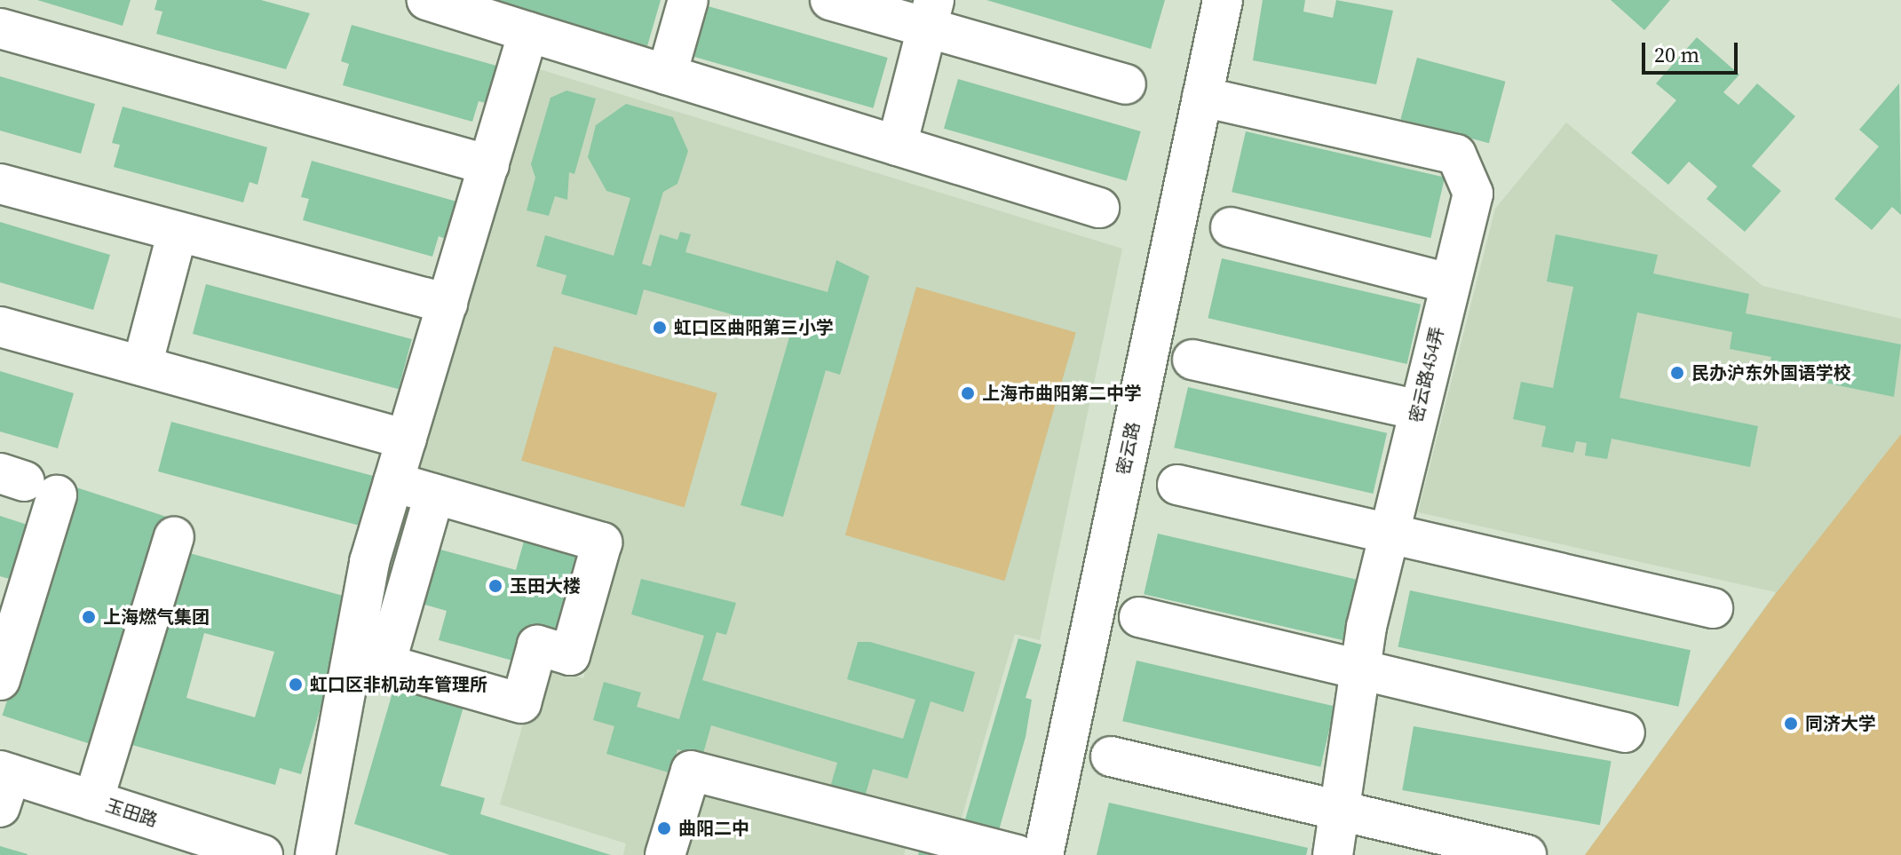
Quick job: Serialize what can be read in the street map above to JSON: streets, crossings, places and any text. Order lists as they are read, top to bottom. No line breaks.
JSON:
{"streets":{"street":["密云路454弄","密云路","玉田路"]},"crossings":[["密云路454弄","密云路"]],"places":["虹口区曲阳第三小学","民办沪东外国语学校","上海市曲阳第二中学","玉田大楼","上海燃气集团","虹口区非机动车管理所","同济大学","曲阳二中"],"scale_bar":"20 m"}
